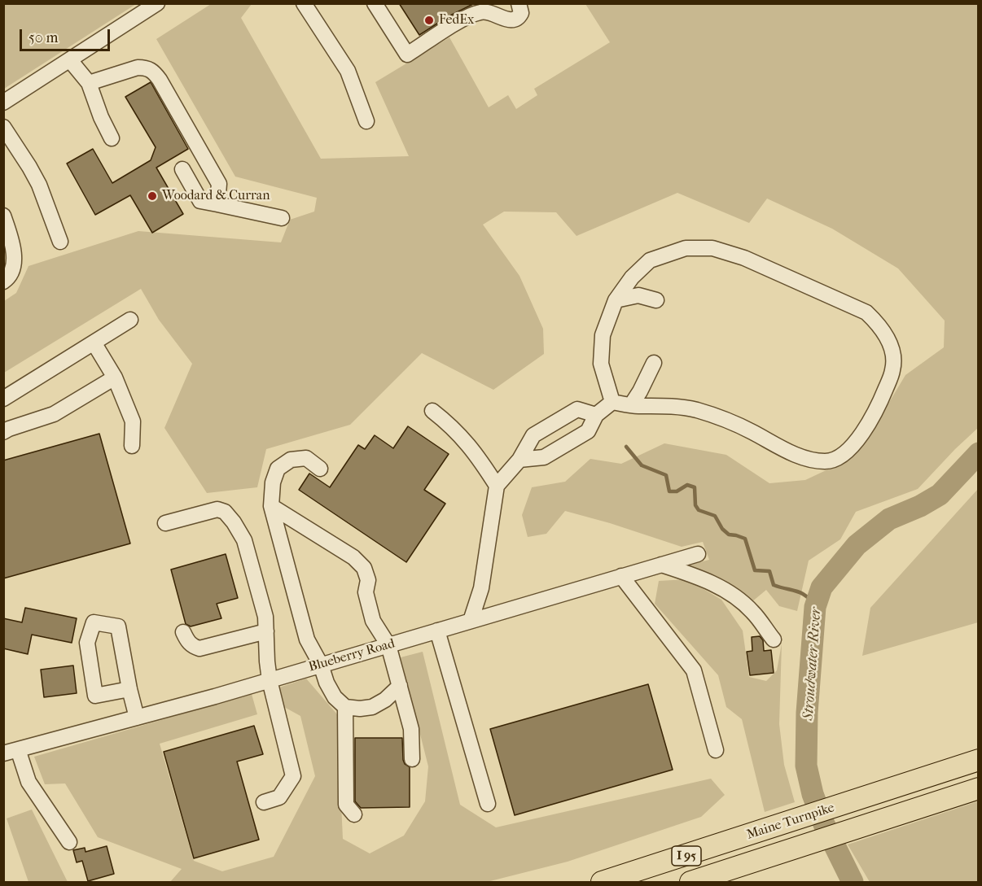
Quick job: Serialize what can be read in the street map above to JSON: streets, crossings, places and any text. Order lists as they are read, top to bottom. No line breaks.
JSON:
{"streets":{"highway":["Maine Turnpike","I 95"],"street":["Blueberry Road"]},"water":["Stroudwater River"],"places":["FedEx","Woodard & Curran"],"scale_bar":"50 m"}
